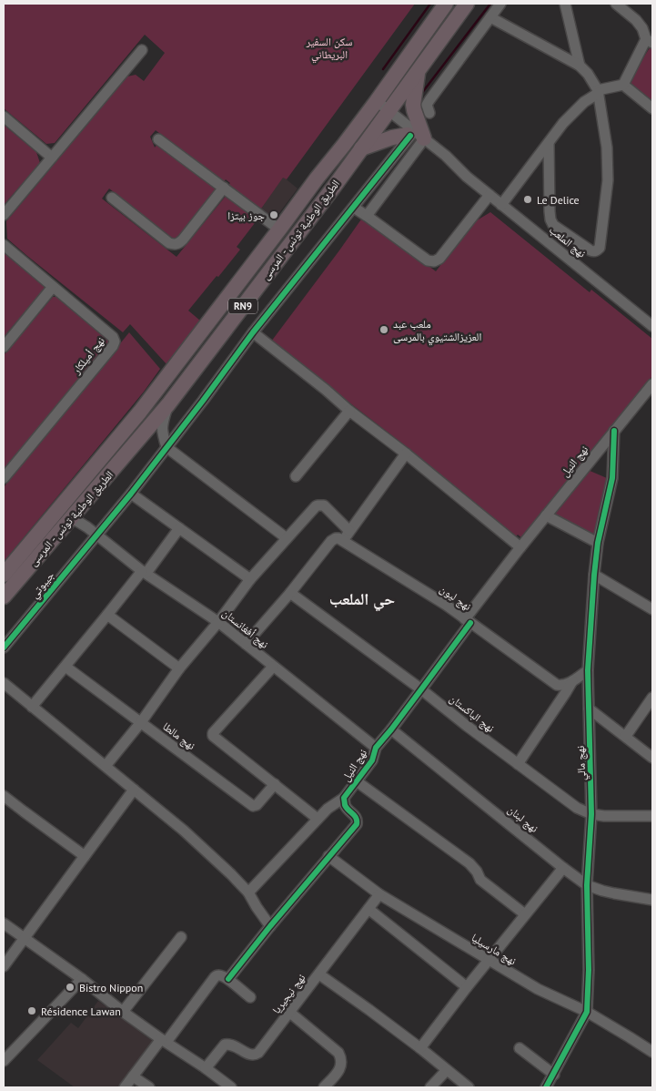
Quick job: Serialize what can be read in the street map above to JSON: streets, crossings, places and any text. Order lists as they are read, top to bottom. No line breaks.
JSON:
{"streets":{"highway":["الطريق الوطنية تونس - المرسى","RN9"],"street":["نهج الملعب","نهج أميلكار","نهج النيل","جيبوتي","نهج ليون","نهج أفغانستان","نهج الباكستان","نهج مالطا","نهج مالي","نهج لبنان","نهج مارسيليا","نهج نيجيريا"]},"crossings":[["الطريق الوطنية تونس - المرسى","نهج الملعب"],["الطريق الوطنية تونس - المرسى","نهج أفغانستان"],["نهج الملعب","جيبوتي"],["نهج النيل","نهج ليون"],["نهج النيل","نهج أفغانستان"],["نهج النيل","نهج الباكستان"],["نهج النيل","نهج مالي"],["نهج النيل","نهج لبنان"],["نهج النيل","نهج مارسيليا"],["جيبوتي","نهج أفغانستان"],["نهج الباكستان","نهج مالي"],["نهج مالي","نهج لبنان"],["نهج مالي","نهج مارسيليا"],["نهج مارسيليا","نهج نيجيريا"]],"districts":["حي الملعب"],"parks":["سكن السفير البريطاني"],"places":["Le Delice","جوز بيتزا","ملعب عبد العزيزالشتيوي بالمرسى","Bistro Nippon","Résidence Lawan"]}
